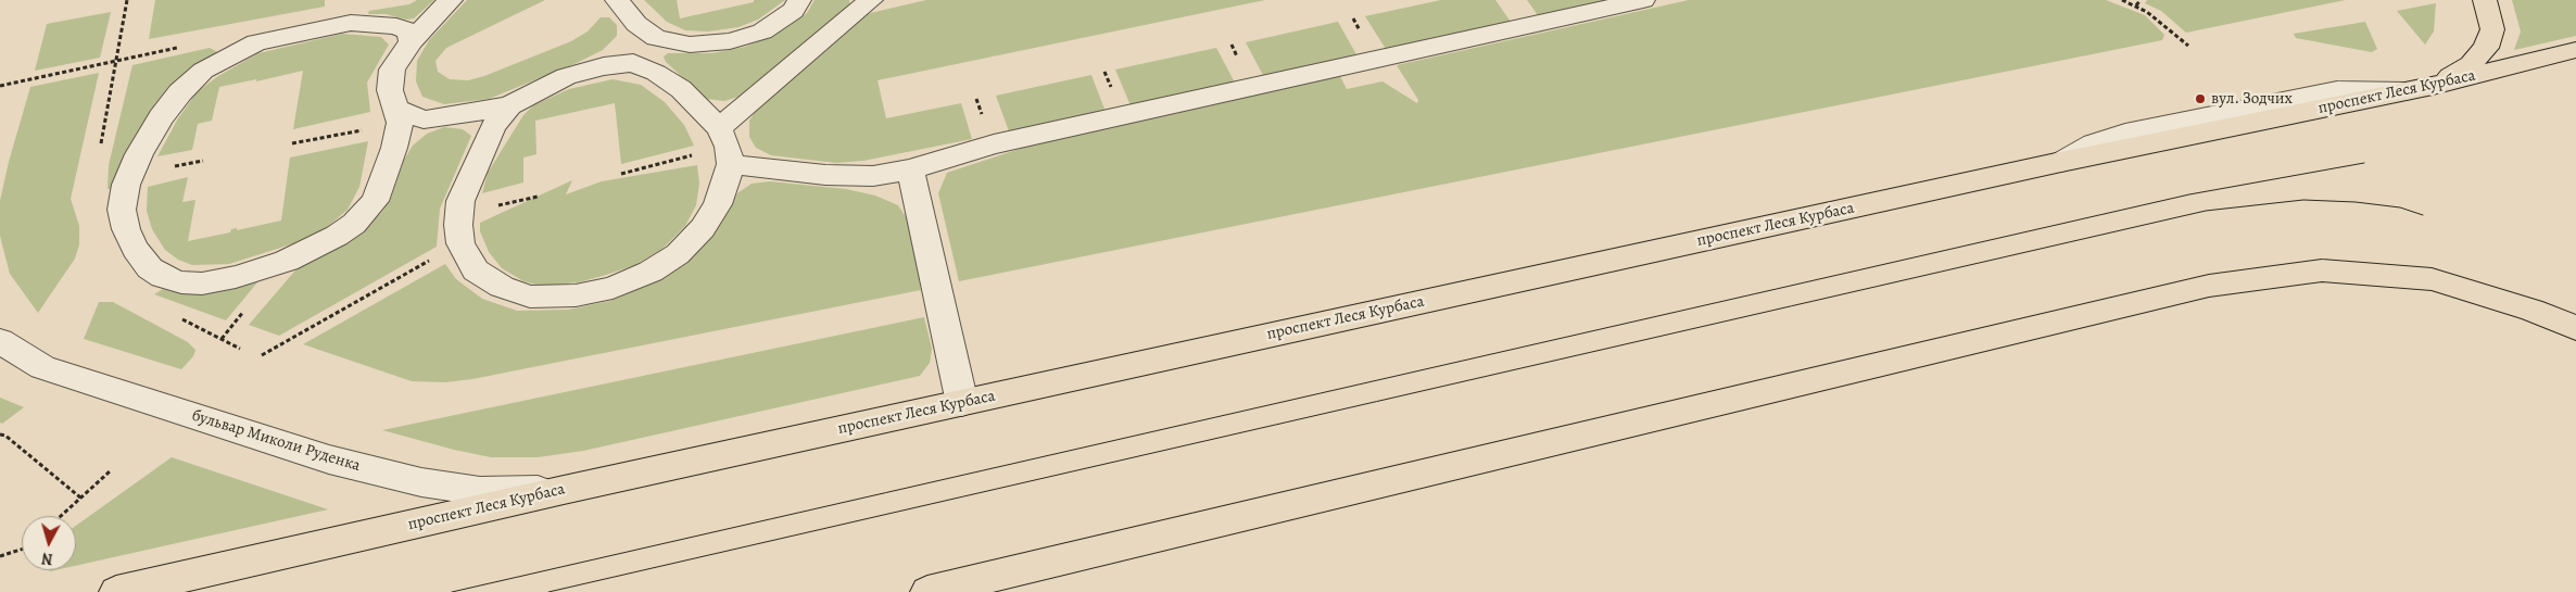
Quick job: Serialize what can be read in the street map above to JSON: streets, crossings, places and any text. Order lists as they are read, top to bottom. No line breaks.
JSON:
{"streets":{"main road":["проспект Леся Курбаса"],"street":["бульвар Миколи Руденка"]},"crossings":[["проспект Леся Курбаса","бульвар Миколи Руденка"]],"places":["вул. Зодчих"],"north":"bottom"}
